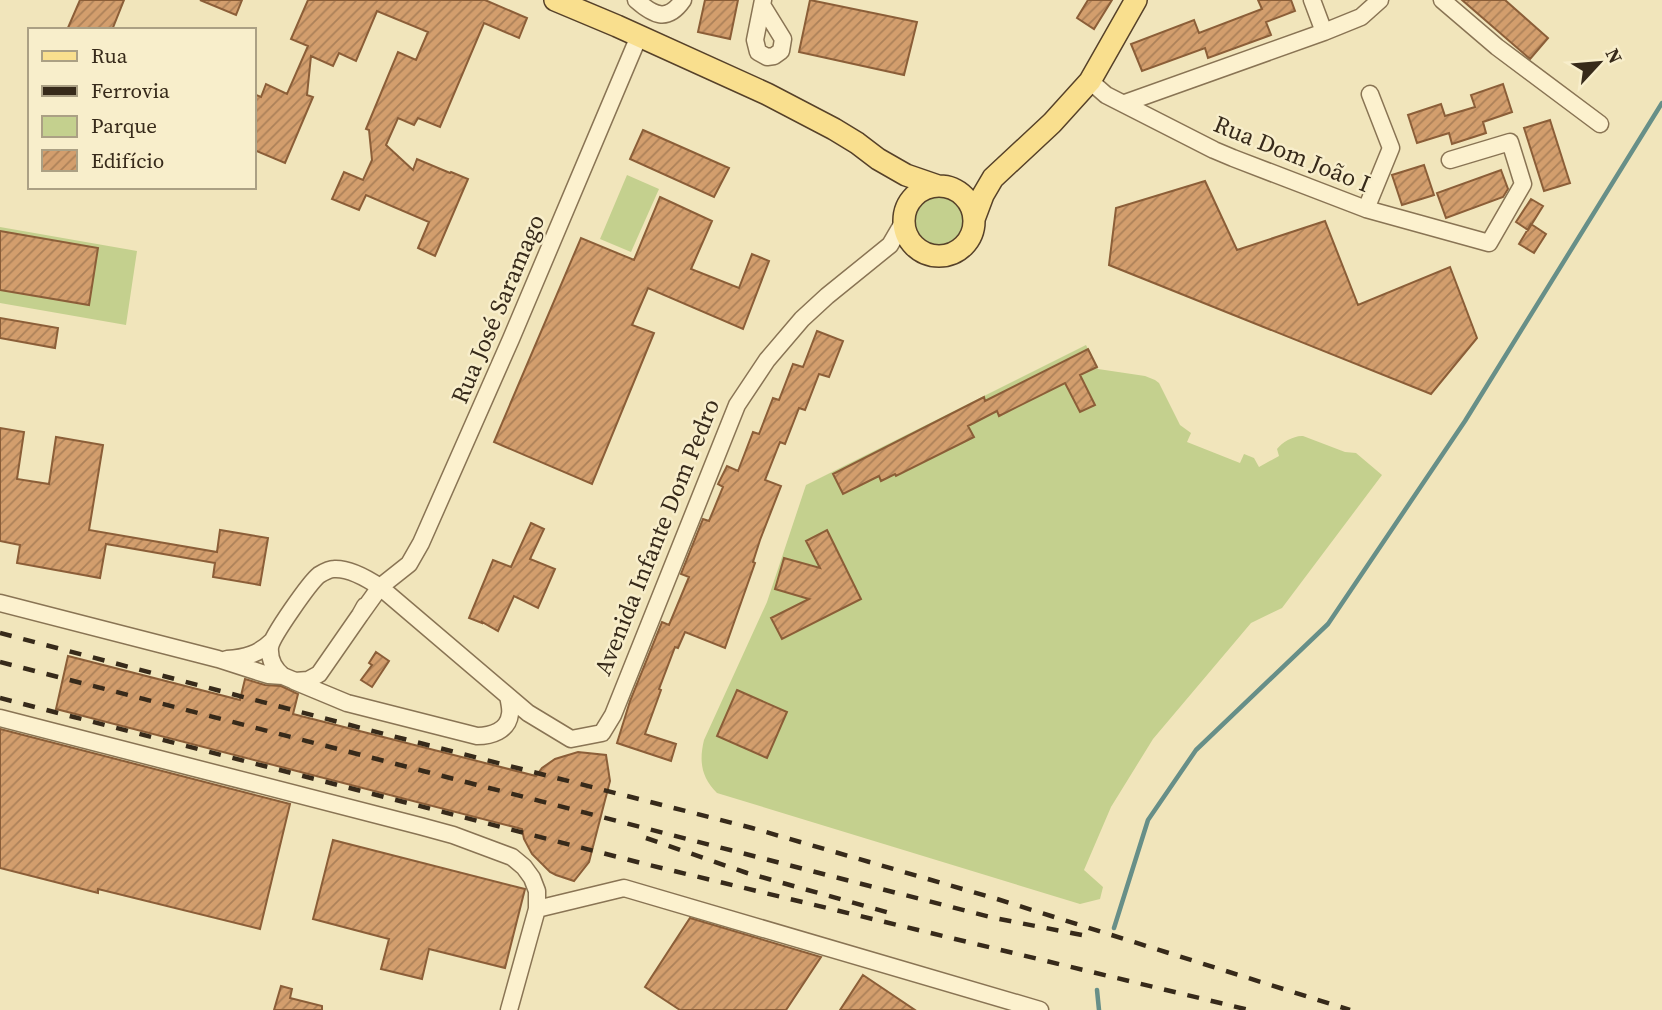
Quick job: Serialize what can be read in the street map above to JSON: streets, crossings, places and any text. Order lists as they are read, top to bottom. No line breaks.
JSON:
{"streets":{"street":["Rua Dom João I","Rua José Saramago","Avenida Infante Dom Pedro"]},"legend":["Rua","Ferrovia","Parque","Edifício"],"north":"top right"}
